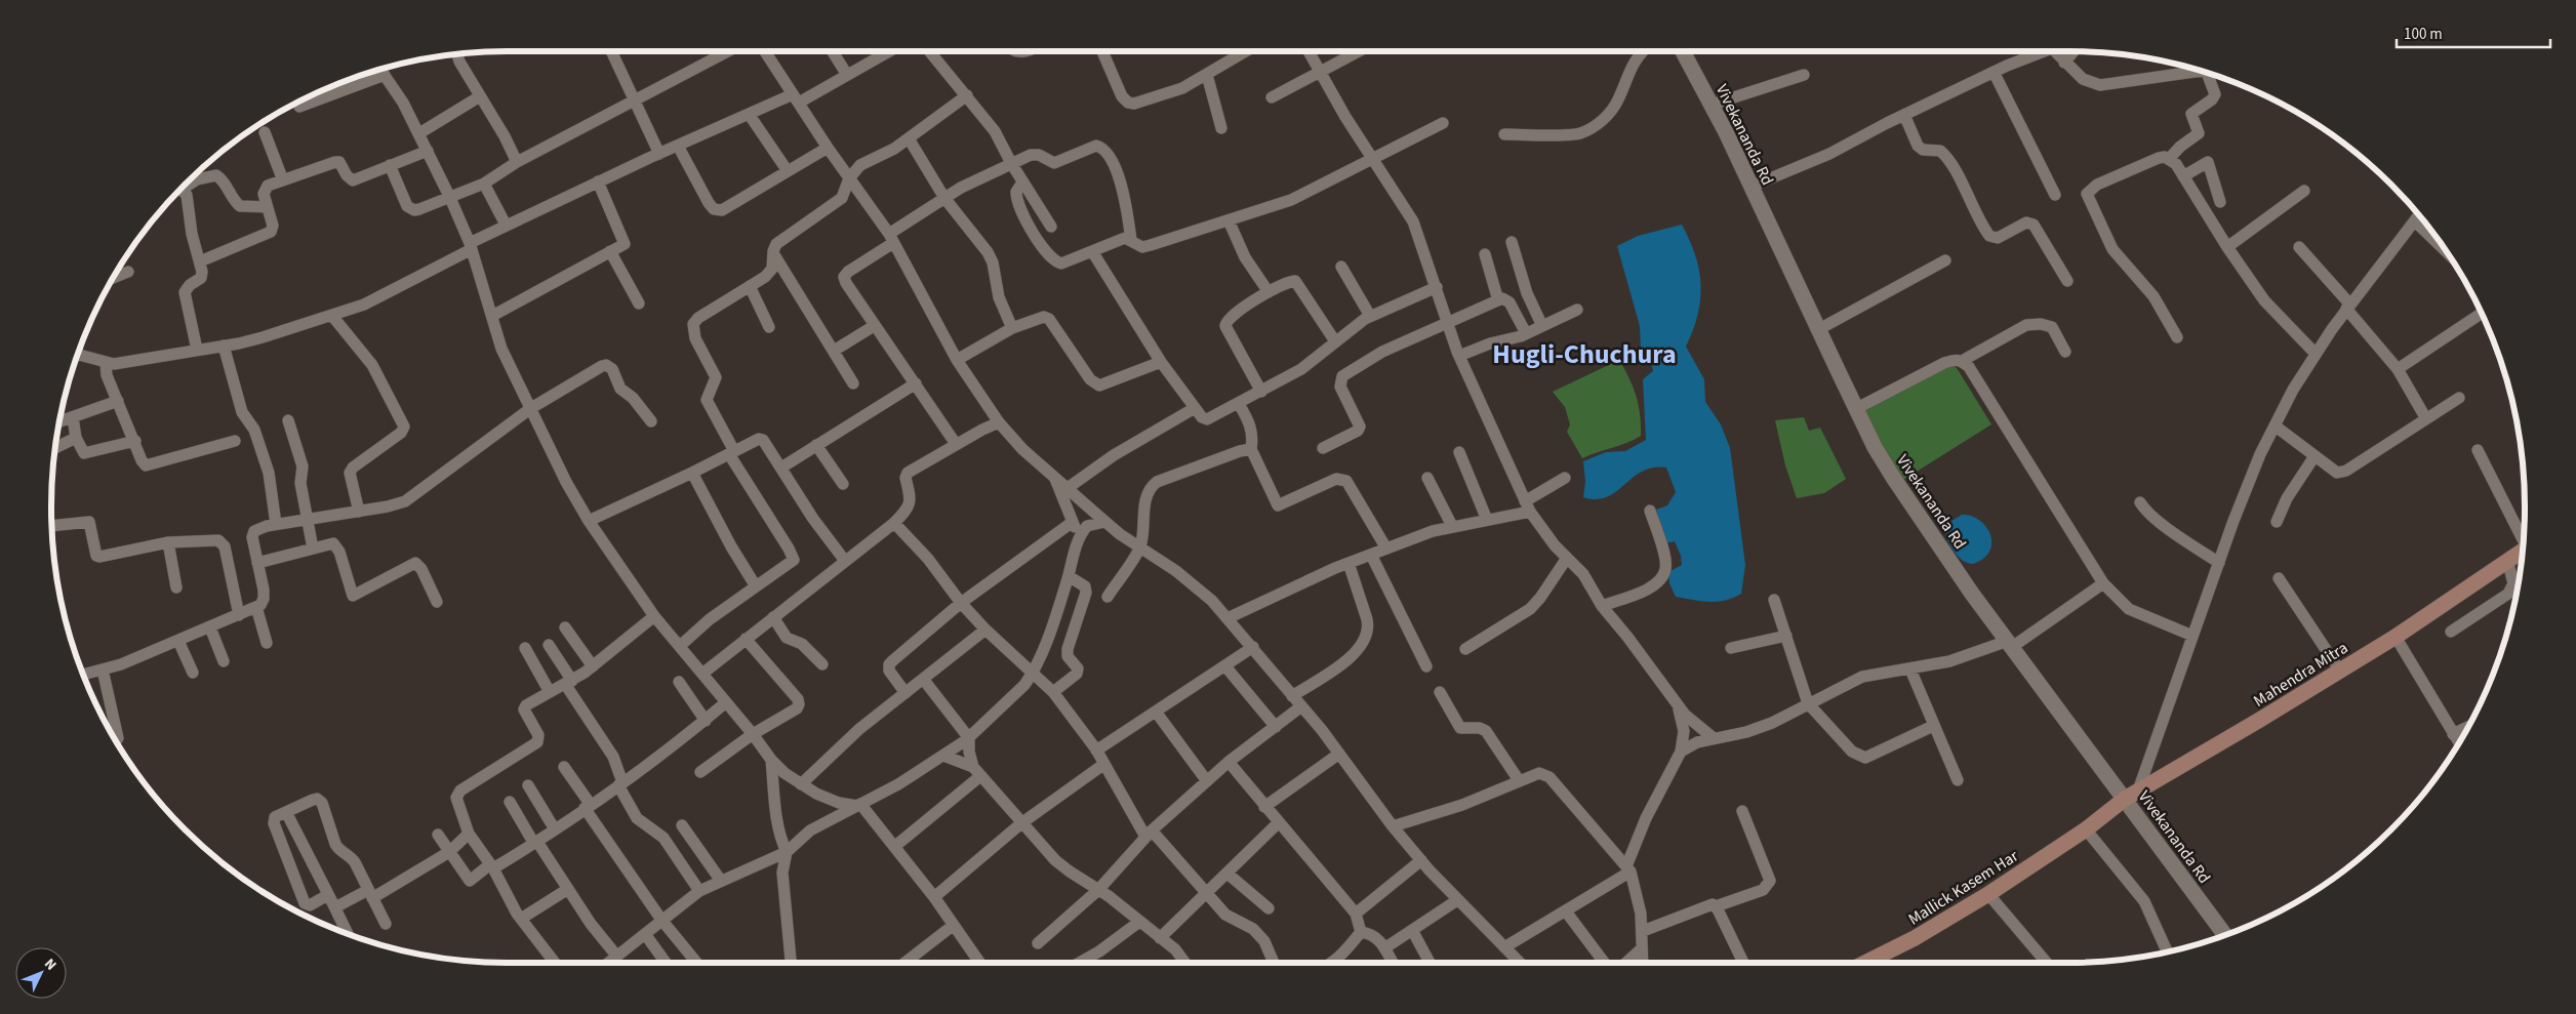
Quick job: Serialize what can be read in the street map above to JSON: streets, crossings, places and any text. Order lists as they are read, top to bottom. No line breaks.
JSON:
{"streets":{"main road":["Mahendra Mitra","Mallick Kasem Har"],"street":["Vivekananda Rd"]},"crossings":[["Vivekananda Rd","Mahendra Mitra"],["Mahendra Mitra","Mallick Kasem Har"]],"districts":["Hugli-Chuchura"],"scale_bar":"100 m","north":"top right"}
